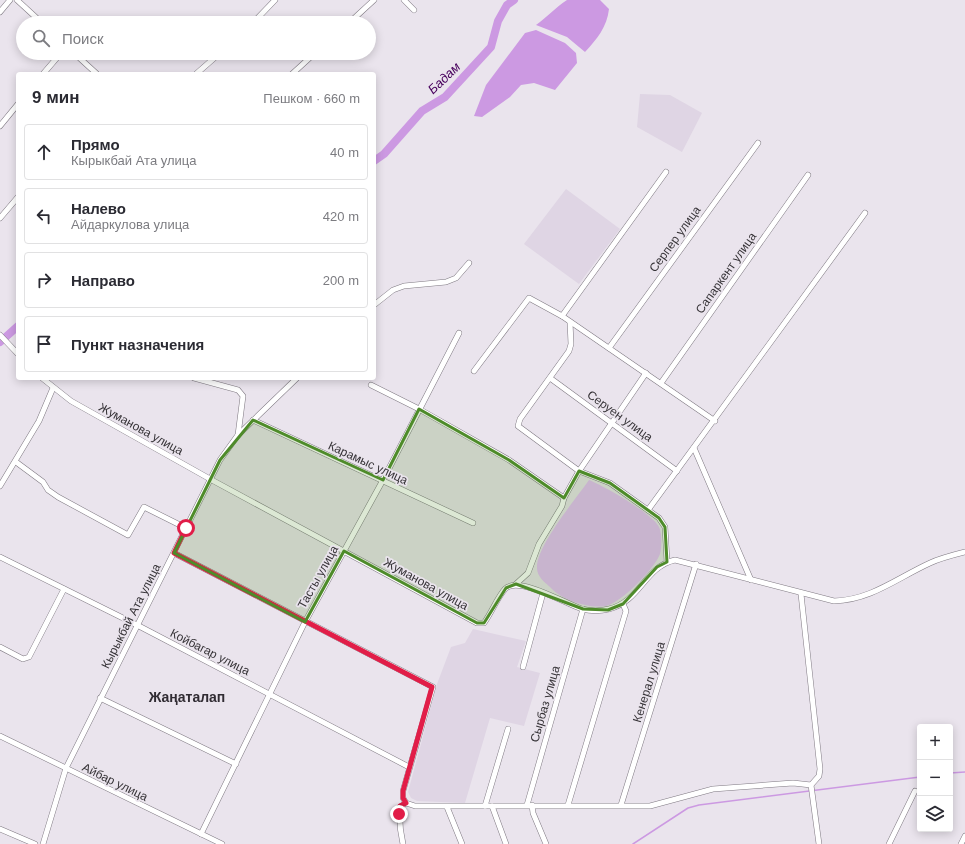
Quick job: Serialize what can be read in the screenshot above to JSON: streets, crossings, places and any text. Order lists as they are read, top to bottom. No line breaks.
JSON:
{"streets":{"street":["Серпер улица","Сапаркент улица","Серуен улица","Жуманова улица","Карамыс улица","Тасты улица","Кырыкбай Ата улица","Койбагар улица","Кенерал улица","Сырбаз улица","Айбар улица"]},"crossings":[["Жуманова улица","Тасты улица"],["Жуманова улица","Кырыкбай Ата улица"],["Карамыс улица","Тасты улица"],["Карамыс улица","Кырыкбай Ата улица"],["Тасты улица","Койбагар улица"],["Тасты улица","Айбар улица"],["Кырыкбай Ата улица","Койбагар улица"],["Кырыкбай Ата улица","Айбар улица"]],"districts":["Жаңаталап"],"water":["Бадам"],"page":{"search":"Поиск","heading":["9 мин","Пешком · 660 m"],"list":[["Прямо","Кырыкбай Ата улица","40 m"],["Налево","Айдаркулова улица","420 m"],["Направо","200 m"],"Пункт назначения"],"map_buttons":["+","−"]}}
